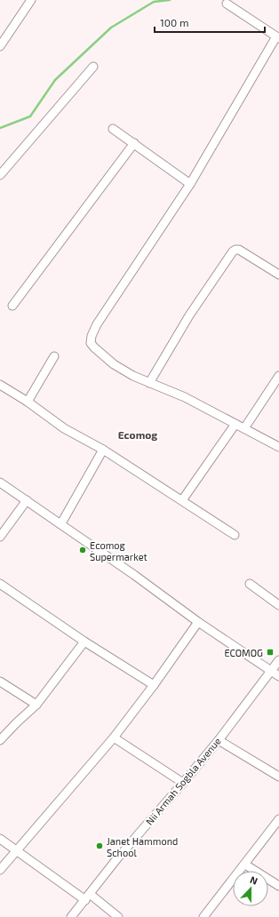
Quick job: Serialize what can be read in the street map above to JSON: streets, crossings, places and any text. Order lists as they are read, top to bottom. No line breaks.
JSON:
{"streets":{"street":["Nii Armah Sogbla Avenue"]},"districts":["Ecomog"],"places":{"other":["Ecomog Supermarket","Janet Hammond School"],"transit":["ECOMOG"]},"scale_bar":"100 m","north":"top"}
